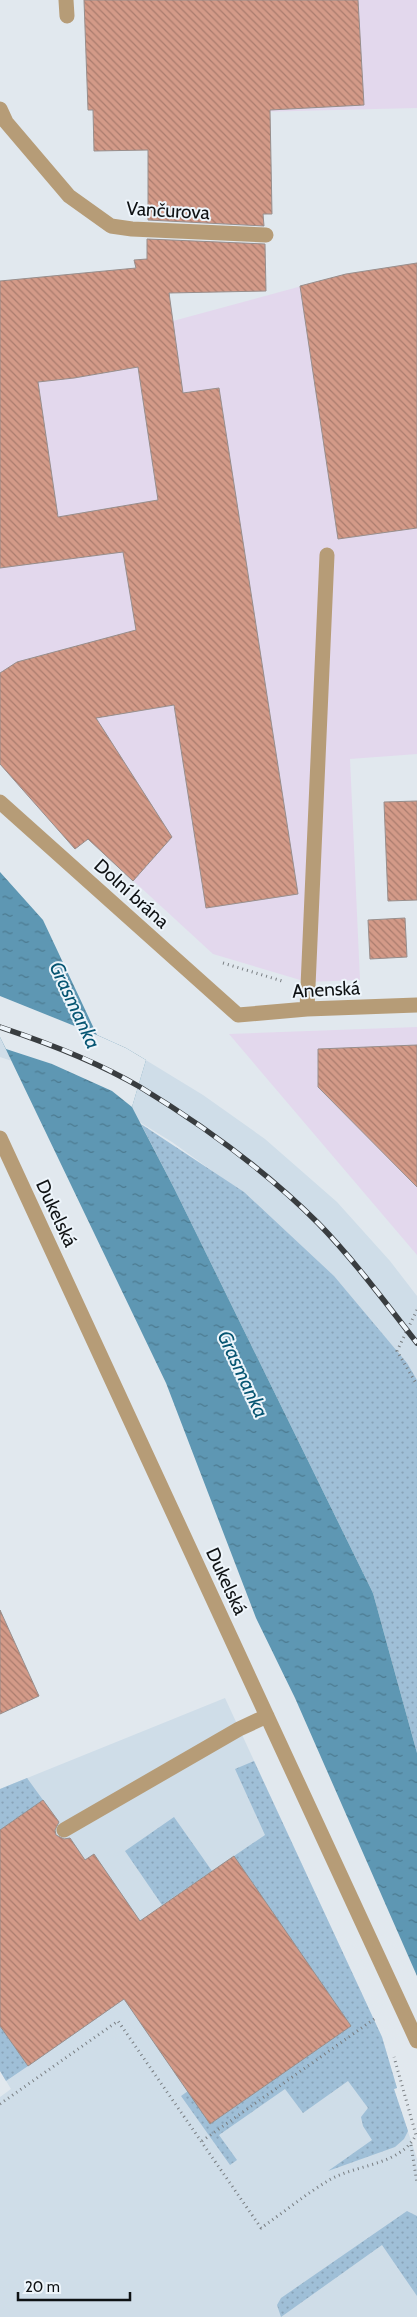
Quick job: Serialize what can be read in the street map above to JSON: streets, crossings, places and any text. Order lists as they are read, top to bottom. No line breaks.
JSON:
{"streets":{"street":["Vančurova","Dolní brána","Anenská","Dukelská"]},"crossings":[["Dolní brána","Anenská"]],"water":["Grasmanka"],"scale_bar":"20 m"}
